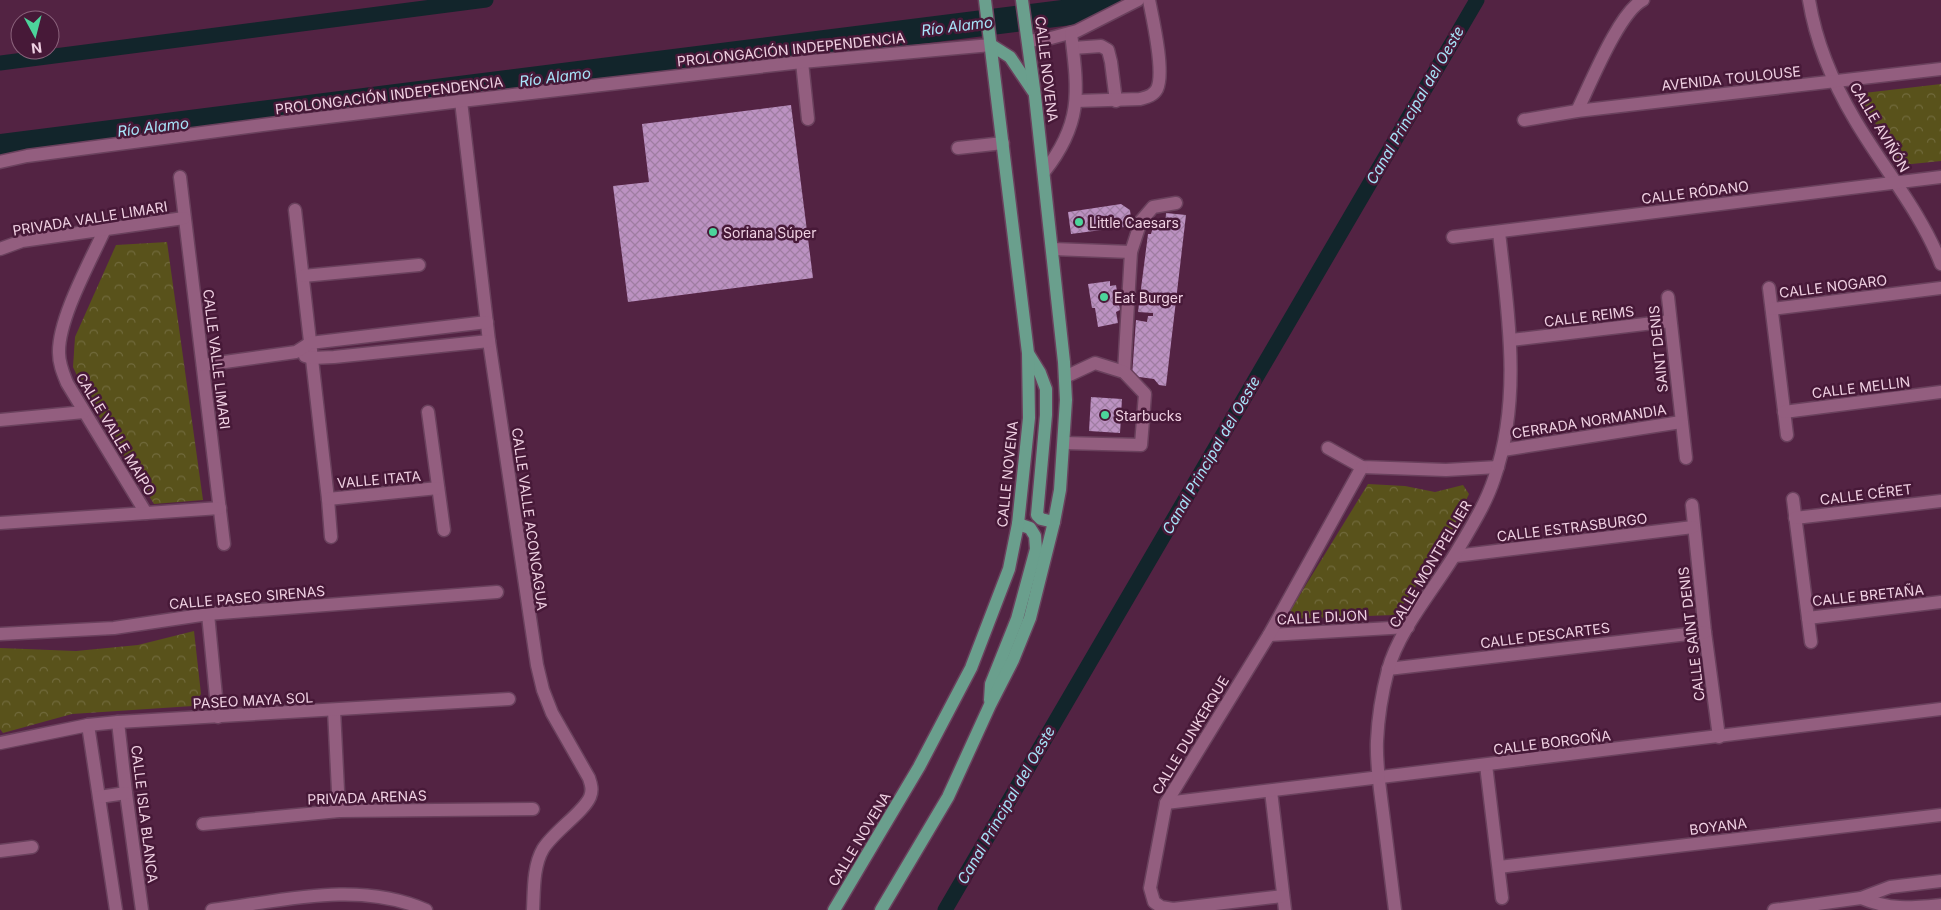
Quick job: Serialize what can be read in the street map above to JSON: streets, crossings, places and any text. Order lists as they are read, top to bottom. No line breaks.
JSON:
{"streets":{"main road":["CALLE NOVENA"],"street":["PROLONGACIÓN INDEPENDENCIA","AVENIDA TOULOUSE","CALLE AVIÑÓN","CALLE RÓDANO","PRIVADA VALLE LIMARI","CALLE NOGARO","CALLE REIMS","SAINT DENIS","CALLE VALLE LIMARI","CALLE MELLIN","CERRADA NORMANDIA","CALLE VALLE MAIPO","VALLE ITATA","CALLE CÉRET","CALLE VALLE ACONCAGUA","CALLE ESTRASBURGO","CALLE MONTPELLIER","CALLE BRETAÑA","CALLE PASEO SIRENAS","CALLE DIJON","CALLE SAINT DENIS","CALLE DESCARTES","PASEO MAYA SOL","CALLE DUNKERQUE","CALLE BORGOÑA","PRIVADA ARENAS","CALLE ISLA BLANCA","BOYANA"]},"crossings":[["PROLONGACIÓN INDEPENDENCIA","CALLE NOVENA"],["PROLONGACIÓN INDEPENDENCIA","CALLE VALLE ACONCAGUA"],["AVENIDA TOULOUSE","CALLE AVIÑÓN"],["CALLE AVIÑÓN","CALLE RÓDANO"],["CALLE RÓDANO","CALLE MONTPELLIER"],["PRIVADA VALLE LIMARI","CALLE VALLE LIMARI"],["PRIVADA VALLE LIMARI","CALLE VALLE MAIPO"],["CALLE NOGARO","CALLE MELLIN"],["CALLE REIMS","SAINT DENIS"],["CALLE REIMS","CALLE MONTPELLIER"],["SAINT DENIS","CERRADA NORMANDIA"],["CERRADA NORMANDIA","CALLE MONTPELLIER"],["CALLE CÉRET","CALLE BRETAÑA"],["CALLE ESTRASBURGO","CALLE MONTPELLIER"],["CALLE ESTRASBURGO","CALLE SAINT DENIS"],["CALLE MONTPELLIER","CALLE DIJON"],["CALLE MONTPELLIER","CALLE DESCARTES"],["CALLE MONTPELLIER","CALLE BORGOÑA"],["CALLE DIJON","CALLE DUNKERQUE"],["CALLE SAINT DENIS","CALLE DESCARTES"],["CALLE SAINT DENIS","CALLE BORGOÑA"],["PASEO MAYA SOL","CALLE ISLA BLANCA"],["CALLE DUNKERQUE","CALLE BORGOÑA"]],"water":["Río Alamo","Canal Principal del Oeste"],"places":["Little Caesars","Soriana Súper","Eat Burger","Starbucks"],"north":"bottom"}
